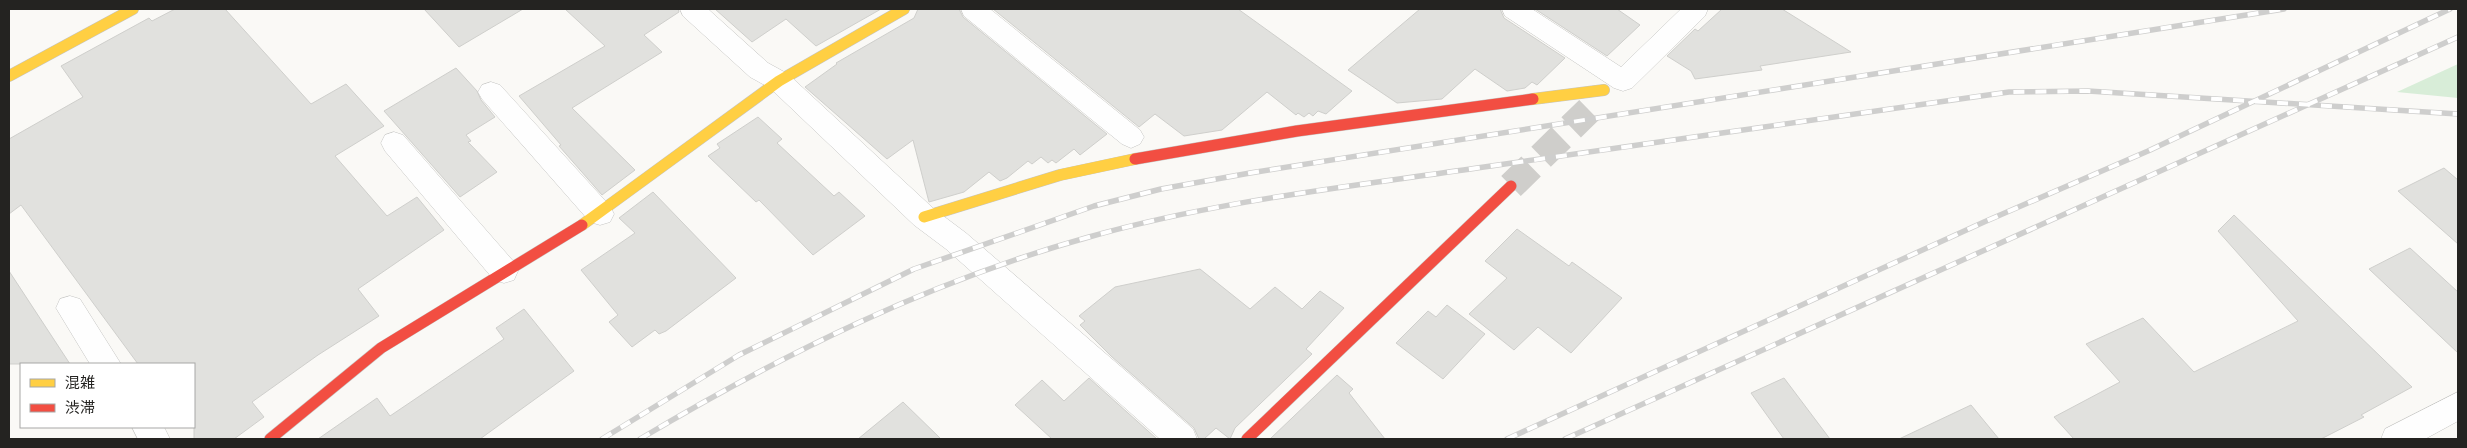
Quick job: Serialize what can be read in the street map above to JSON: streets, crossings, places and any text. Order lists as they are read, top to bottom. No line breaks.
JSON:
{"legend":["混雑","渋滞"]}
